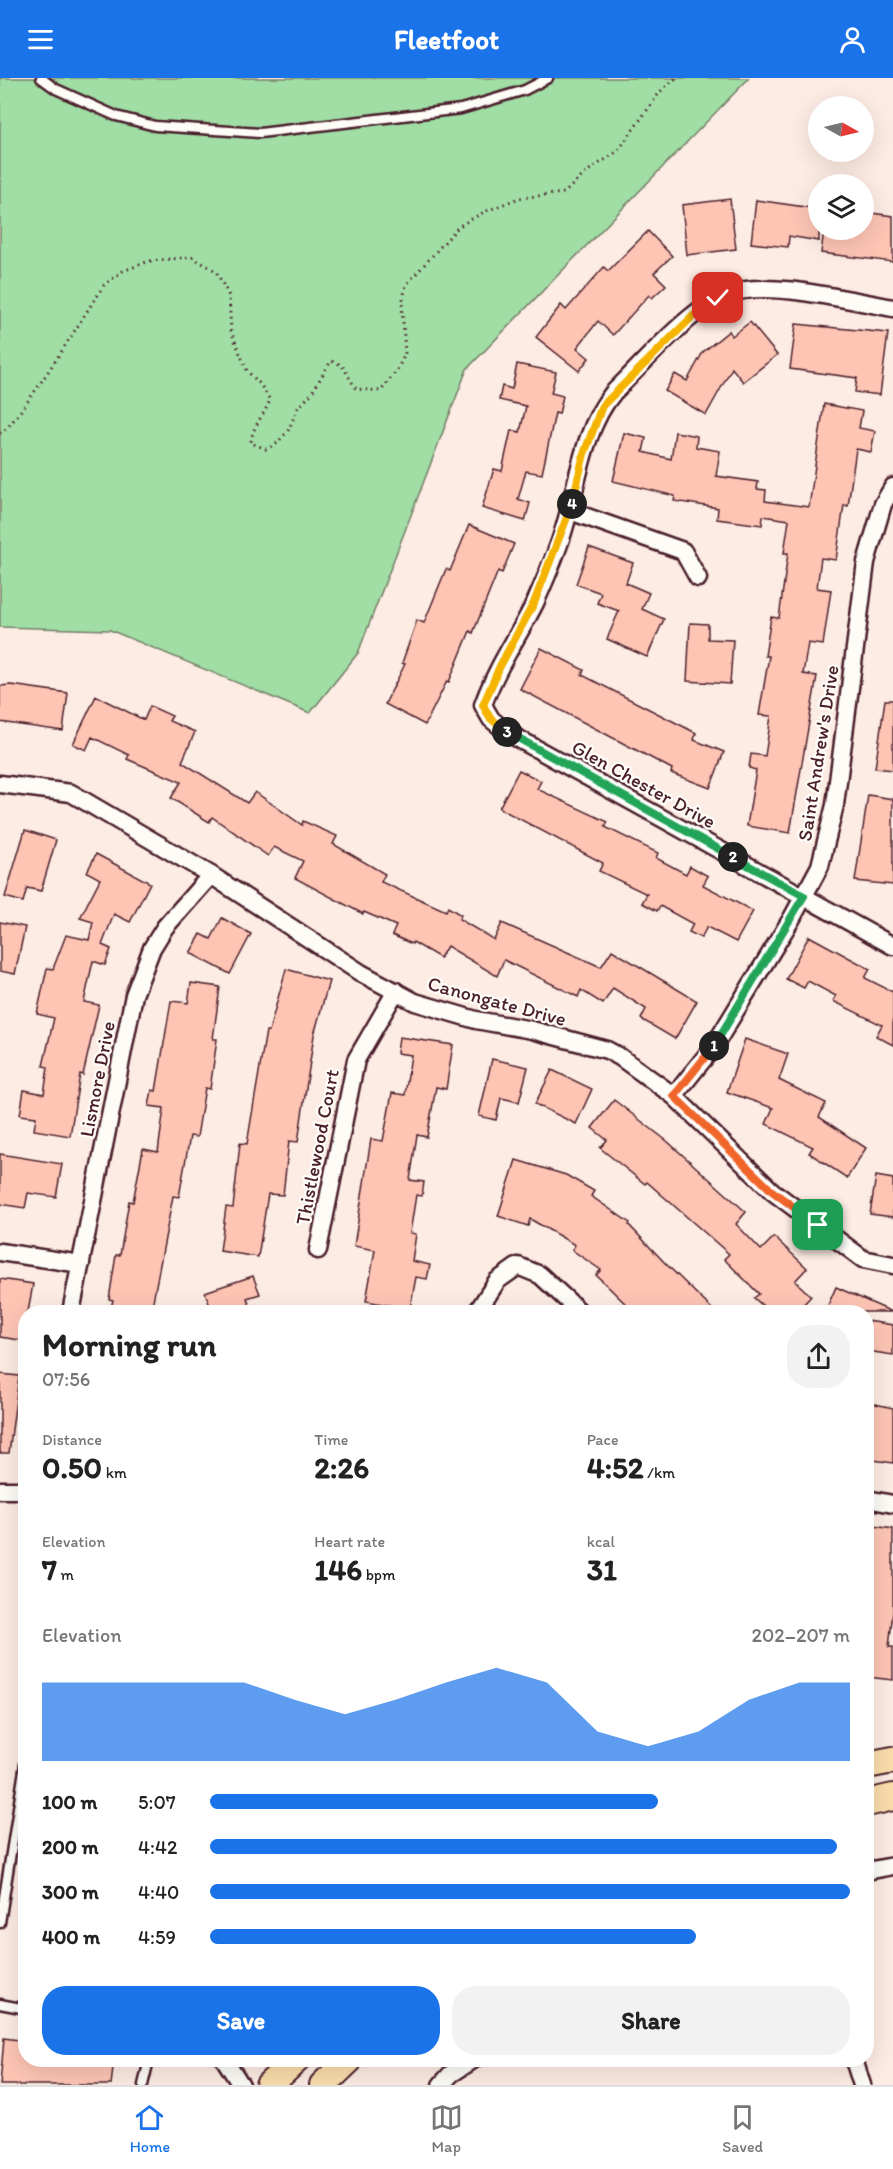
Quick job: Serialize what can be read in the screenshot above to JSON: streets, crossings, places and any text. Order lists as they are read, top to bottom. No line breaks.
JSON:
{"streets":{"street":["Saint Andrew's Drive","Glen Chester Drive","Canongate Drive","Lismore Drive","Thistlewood Court"]},"crossings":[["Saint Andrew's Drive","Glen Chester Drive"],["Saint Andrew's Drive","Canongate Drive"],["Canongate Drive","Lismore Drive"],["Canongate Drive","Thistlewood Court"]],"north":"right","page":{"header":"Fleetfoot","pins":["4","3","2","1"],"heading":["Morning run","07:56"],"stats":[["Distance","0.50 km"],["Time","2:26"],["Pace","4:52 /km"],["Elevation","7 m"],["Heart rate","146 bpm"],["kcal","31"]],"chart":["Elevation","202–207 m"],"list":[{"name":"100 m","note":"5:07"},{"name":"200 m","note":"4:42"},{"name":"300 m","note":"4:40"},{"name":"400 m","note":"4:59"}],"buttons":["Save","Share"],"tabs":["Home","Map","Saved"]}}
